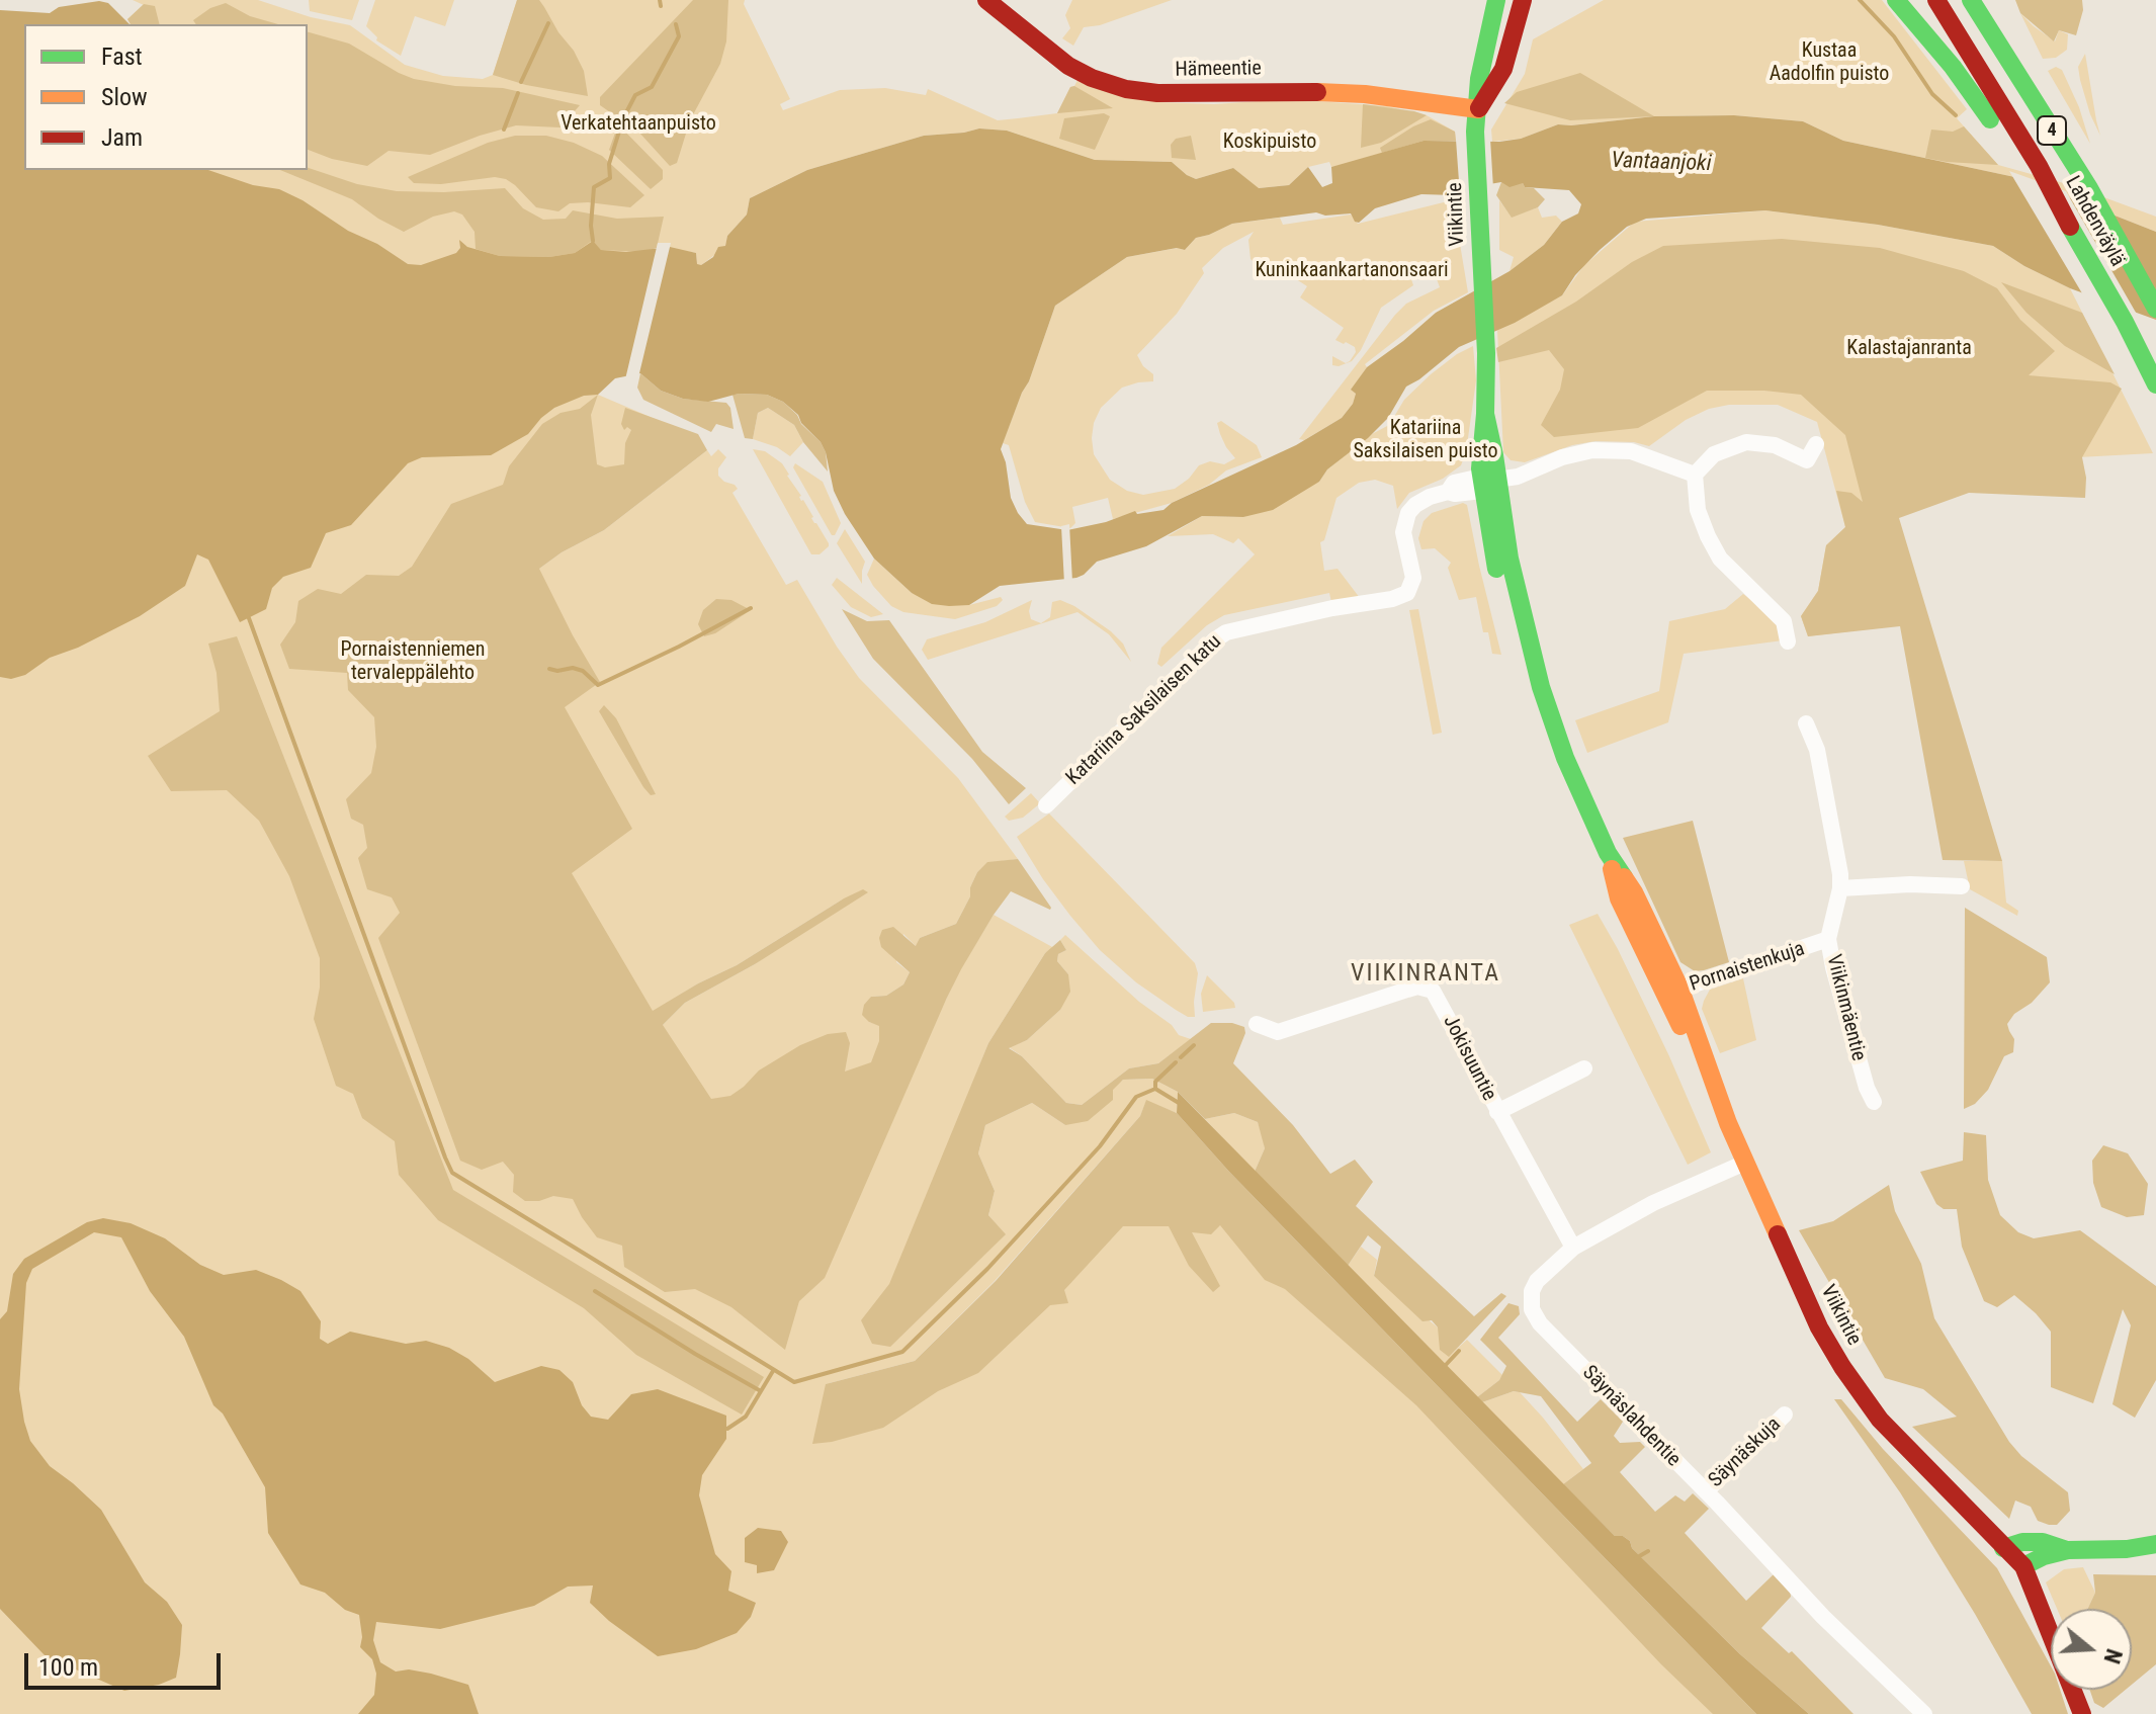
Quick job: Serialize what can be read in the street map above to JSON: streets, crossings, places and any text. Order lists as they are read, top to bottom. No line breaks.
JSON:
{"streets":{"main road":["Hämeentie","4","Viikintie","Lahdenväylä"],"street":["Katariina Saksilaisen katu","Pornaistenkuja","Viikinmäentie","Jokisuuntie","Säynäslahdentie","Säynäskuja"]},"crossings":[["Hämeentie","Viikintie"],["Viikintie","Katariina Saksilaisen katu"],["Viikintie","Pornaistenkuja"],["Viikintie","Säynäslahdentie"],["Pornaistenkuja","Viikinmäentie"],["Jokisuuntie","Säynäslahdentie"],["Säynäslahdentie","Säynäskuja"]],"districts":["VIIKINRANTA"],"water":["Vantaanjoki"],"parks":["Kustaa Aadolfin puisto","Verkatehtaanpuisto","Koskipuisto","Kuninkaankartanonsaari","Kalastajanranta","Katariina Saksilaisen puisto","Pornaistenniemen tervaleppälehto"],"legend":["Fast","Slow","Jam"],"scale_bar":"100 m","north":"right"}
